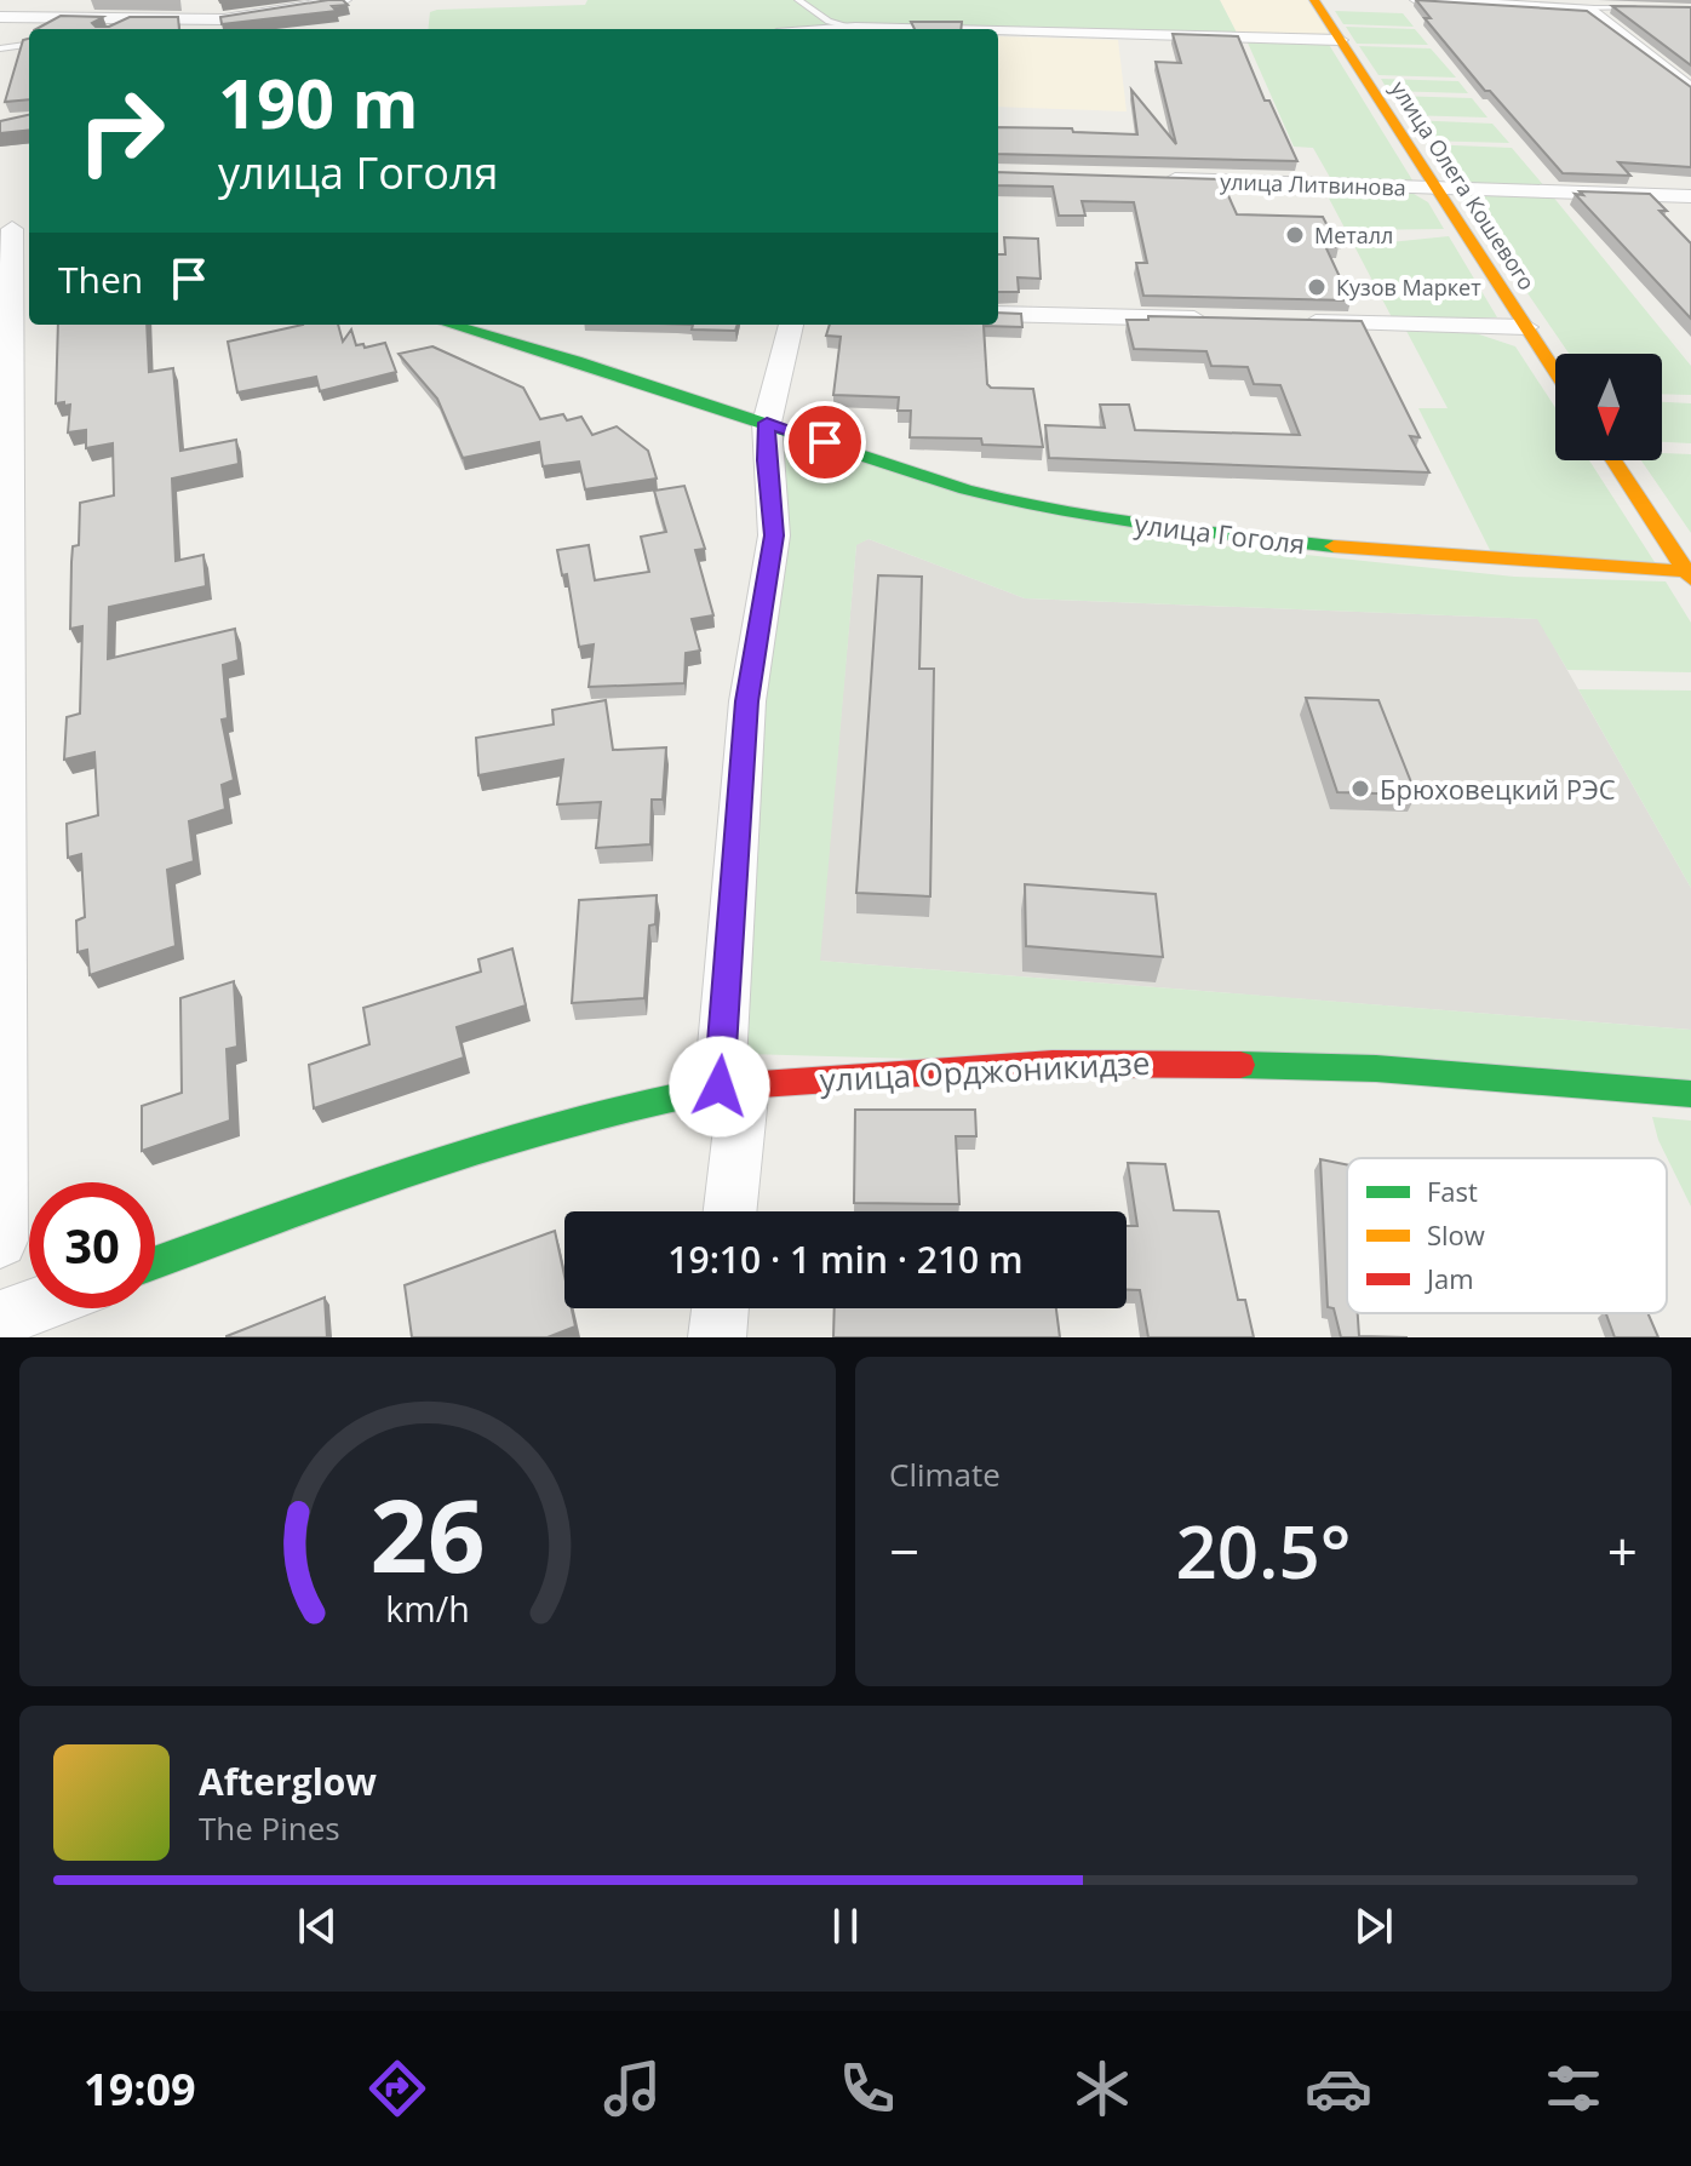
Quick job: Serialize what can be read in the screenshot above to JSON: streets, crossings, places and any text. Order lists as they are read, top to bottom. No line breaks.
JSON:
{"streets":{"street":["улица Литвинова","улица Олега Кошевого","улица Гоголя","улица Орджоникидзе"]},"crossings":[["улица Литвинова","улица Олега Кошевого"]],"places":["Металл","Кузов Маркет","Брюховецкий РЭС"],"legend":["Fast","Slow","Jam"],"north":"bottom","page":{"turn":["190 m","улица Гоголя"],"then":"Then","limit":"30","trip":"19:10 · 1 min · 210 m","tile":"Climate","heat":["−","20.5°","+"],"song":["Afterglow","The Pines"],"tabs":"19:09","gauge":["26","km/h"]}}
